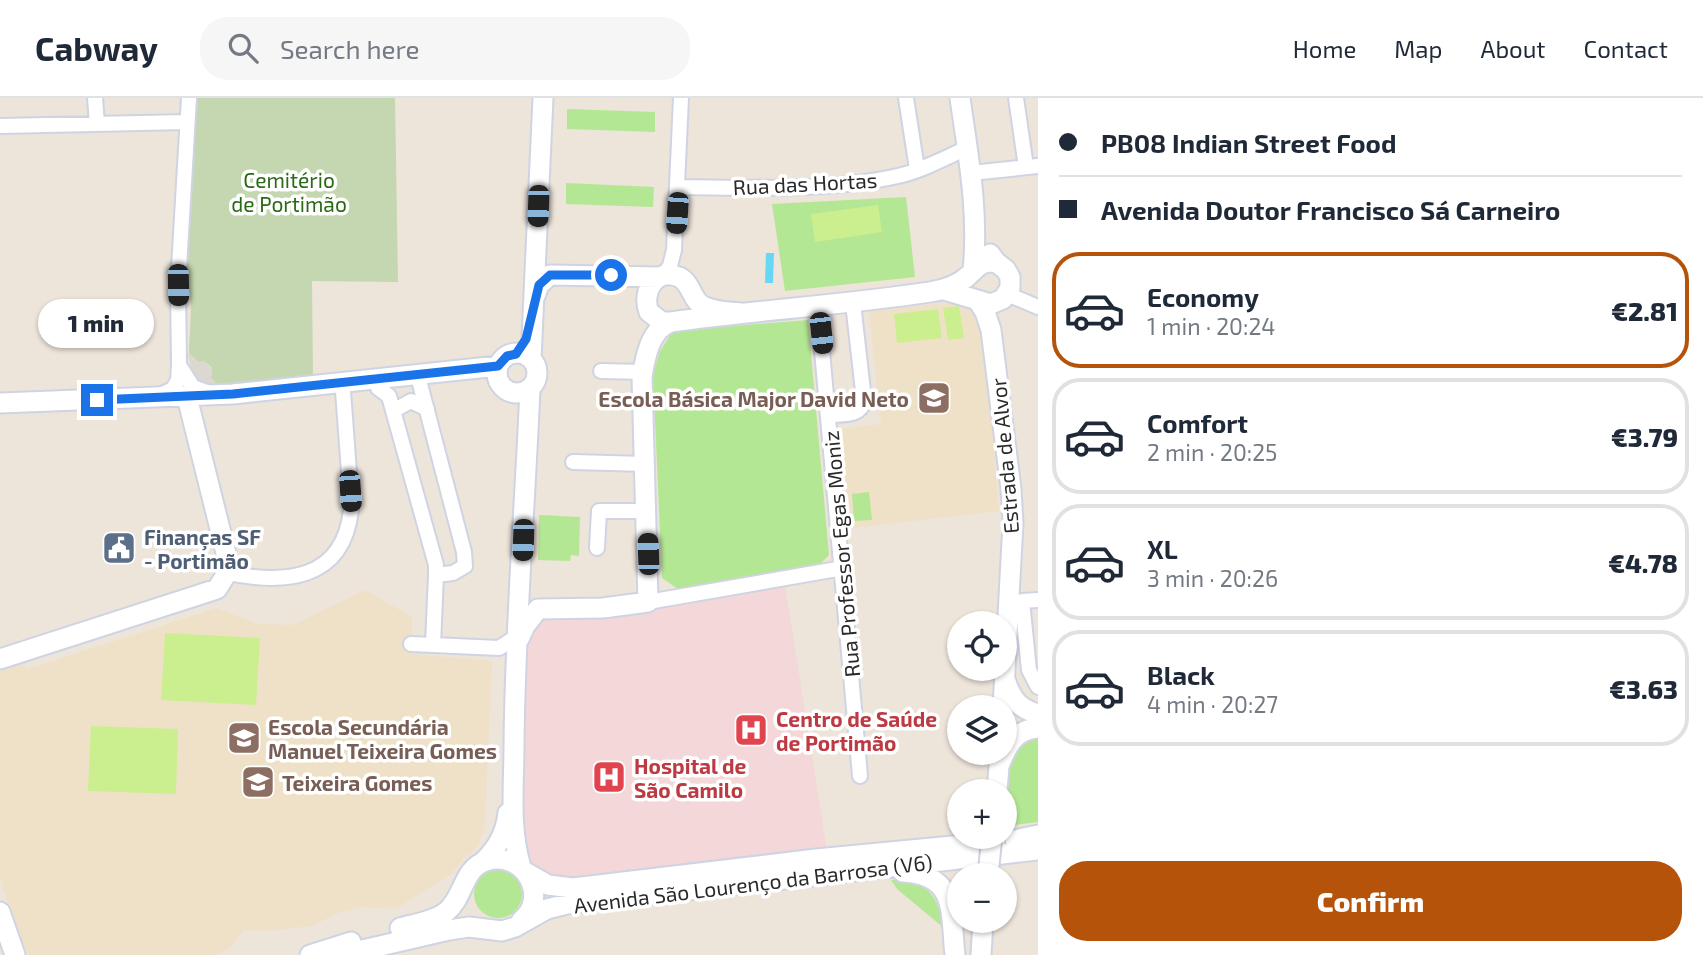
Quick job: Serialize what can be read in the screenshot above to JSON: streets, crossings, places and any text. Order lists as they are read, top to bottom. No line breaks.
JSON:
{"streets":{"street":["Rua das Hortas","Estrada de Alvor","Rua Professor Egas Moniz","Avenida São Lourenço da Barrosa (V6)"]},"parks":["Cemitério de Portimão"],"places":{"school or university":["Escola Básica Major David Neto","Escola Secundária Manuel Teixeira Gomes","Teixeira Gomes"],"public building":["Finanças SF - Portimão"],"hospital":["Centro de Saúde de Portimão","Hospital de São Camilo"]},"page":{"header":"Cabway","search":"Search here","nav":["Home","Map","About","Contact"],"banner":["PB08 Indian Street Food","Avenida Doutor Francisco Sá Carneiro"],"list":[{"name":"Economy","note":"1 min · 20:24","value":"€2.81"},{"name":"Comfort","note":"2 min · 20:25","value":"€3.79"},{"name":"XL","note":"3 min · 20:26","value":"€4.78"},{"name":"Black","note":"4 min · 20:27","value":"€3.63"}],"bubble":"1 min","map_buttons":["+","−"],"buttons":"Confirm"}}
